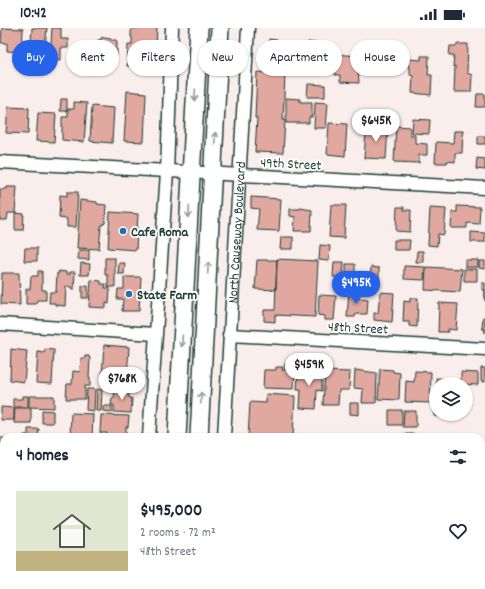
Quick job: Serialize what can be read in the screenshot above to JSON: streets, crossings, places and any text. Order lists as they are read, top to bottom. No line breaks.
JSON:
{"streets":{"highway":["North Causeway Boulevard"],"street":["49th Street","48th Street"]},"crossings":[["49th Street","North Causeway Boulevard"],["North Causeway Boulevard","48th Street"]],"places":["Cafe Roma","State Farm"],"page":{"status":"10:42","chip":["Buy","Rent","Filters","New","Apartment","House"],"price":["$645K","$495K","$459K","$768K"],"heading":"4 homes","list":[{"name":"$495,000","note":"2 rooms · 72 m² · 48th Street"}]}}
